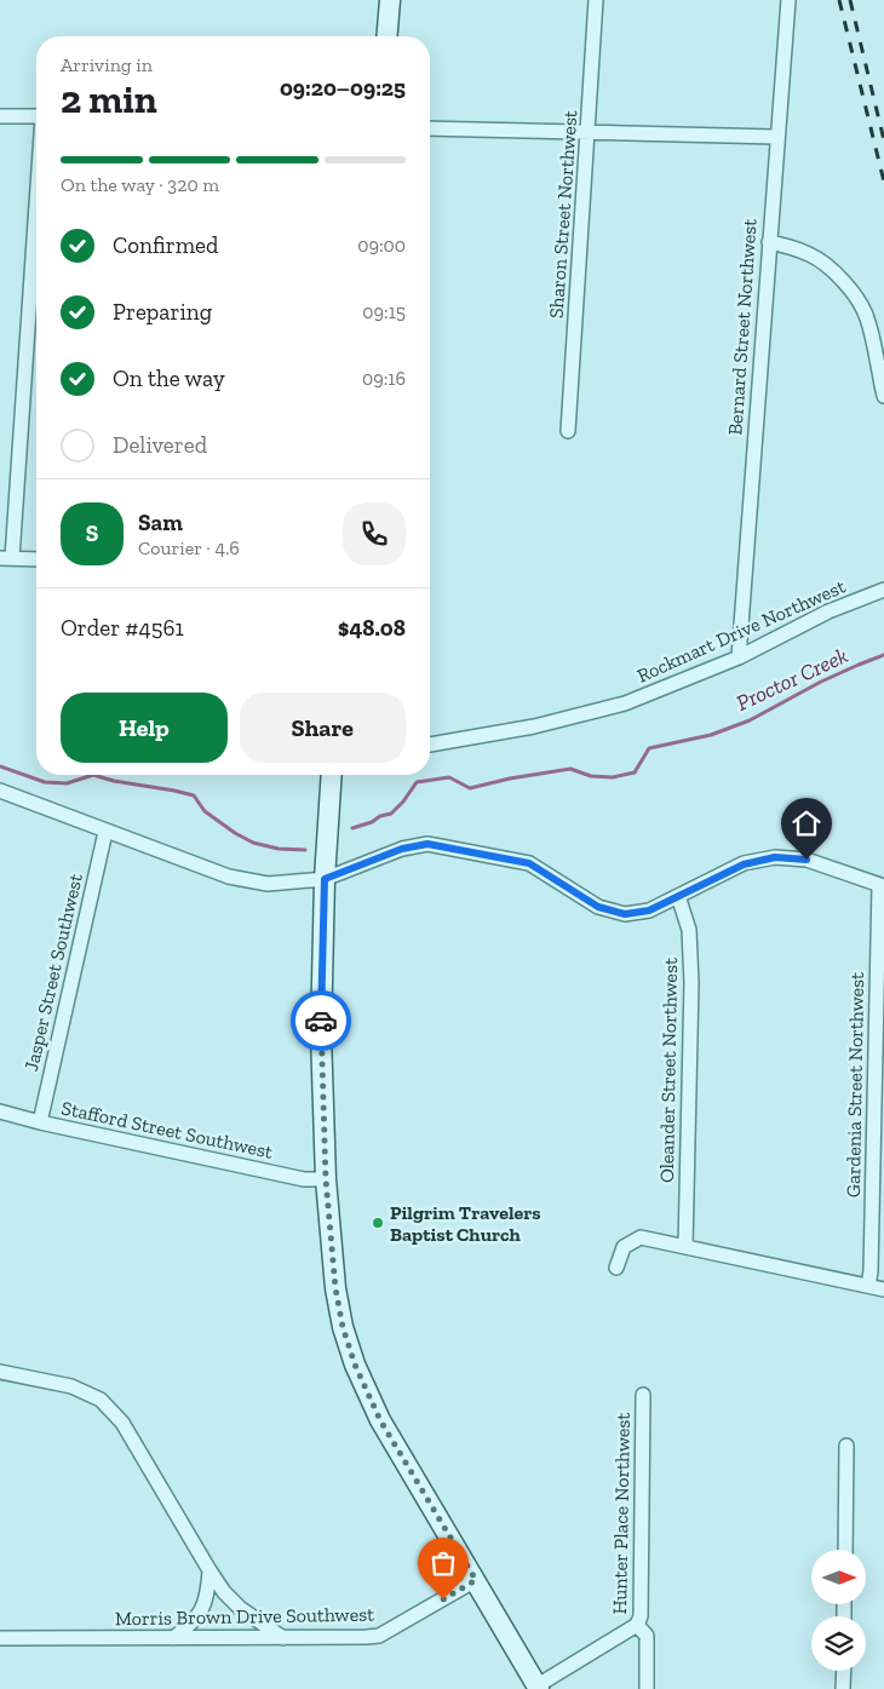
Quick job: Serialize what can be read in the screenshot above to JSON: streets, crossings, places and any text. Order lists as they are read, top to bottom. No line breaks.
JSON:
{"streets":{"street":["Sharon Street Northwest","Bernard Street Northwest","Rockmart Drive Northwest","Jasper Street Southwest","Oleander Street Northwest","Gardenia Street Northwest","Stafford Street Southwest","Hunter Place Northwest","Morris Brown Drive Southwest"]},"crossings":[["Bernard Street Northwest","Rockmart Drive Northwest"],["Jasper Street Southwest","Stafford Street Southwest"]],"water":["Proctor Creek"],"places":["Pilgrim Travelers Baptist Church"],"north":"right","page":{"heading":["2 min","Arriving in","09:20–09:25"],"panel":["Sam","Courier · 4.6","Order #4561","$48.08"],"bar":"On the way · 320 m","list":[["Confirmed","09:00"],["Preparing","09:15"],["On the way","09:16"],"Delivered"],"round":"S","buttons":["Help","Share"]}}
